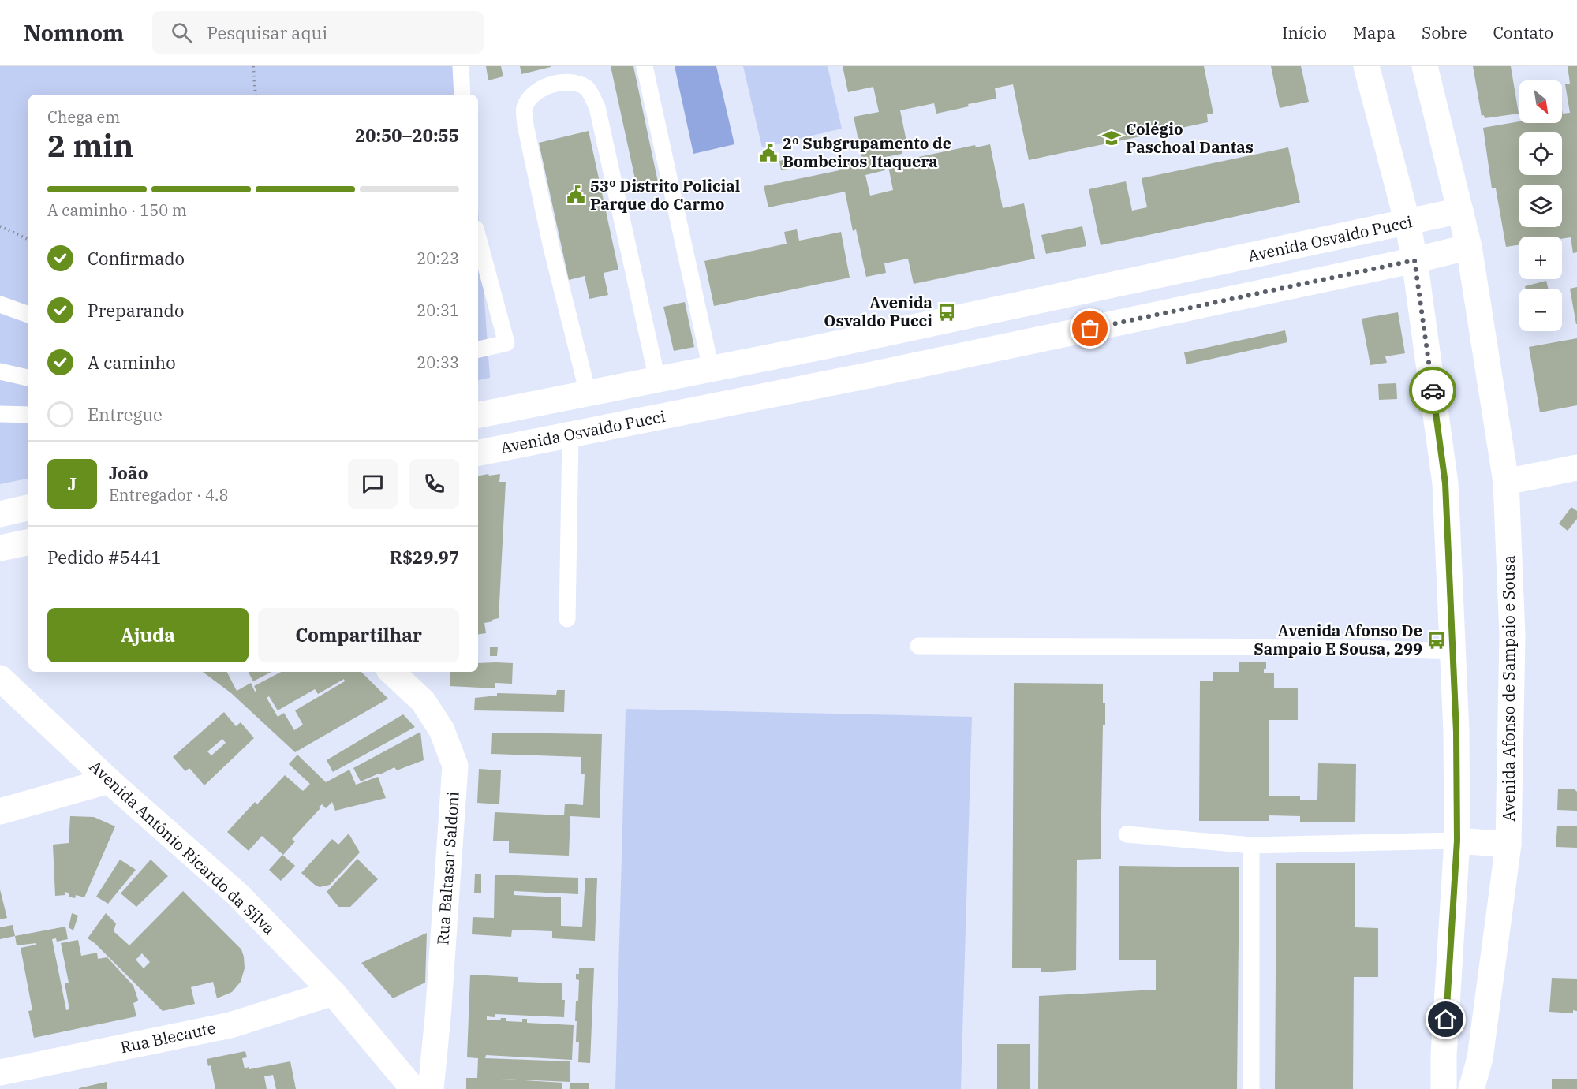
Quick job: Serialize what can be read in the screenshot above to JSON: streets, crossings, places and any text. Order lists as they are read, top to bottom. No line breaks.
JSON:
{"streets":{"main road":["Avenida Osvaldo Pucci","Avenida Afonso de Sampaio e Sousa","Avenida Antônio Ricardo da Silva","Rua Baltasar Saldoni","Rua Blecaute"]},"crossings":[["Avenida Osvaldo Pucci","Avenida Afonso de Sampaio e Sousa"],["Avenida Antônio Ricardo da Silva","Rua Blecaute"]],"places":{"school or university":["Colégio Paschoal Dantas"],"public building":["2º Subgrupamento de Bombeiros Itaquera","53º Distrito Policial Parque do Carmo"],"bus stop":["Avenida Osvaldo Pucci","Avenida Afonso De Sampaio E Sousa, 299"]},"north":"bottom right","page":{"header":"Nomnom","search":"Pesquisar aqui","nav":["Início","Mapa","Sobre","Contato"],"map_buttons":["+","−"],"heading":["2 min","Chega em","20:50–20:55"],"panel":["João","Entregador · 4.8","Pedido #5441","R$29.97"],"bar":"A caminho · 150 m","list":[["Confirmado","20:23"],["Preparando","20:31"],["A caminho","20:33"],"Entregue"],"round":"J","buttons":["Ajuda","Compartilhar"]}}
